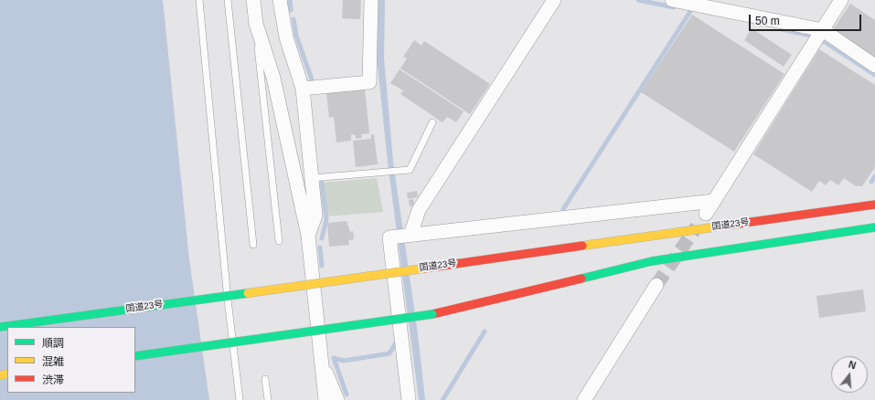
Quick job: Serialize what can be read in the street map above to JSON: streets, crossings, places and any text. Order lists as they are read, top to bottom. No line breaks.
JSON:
{"streets":{"highway":["国道23号"]},"legend":["順調","混雑","渋滞"],"scale_bar":"50 m","north":"top"}
